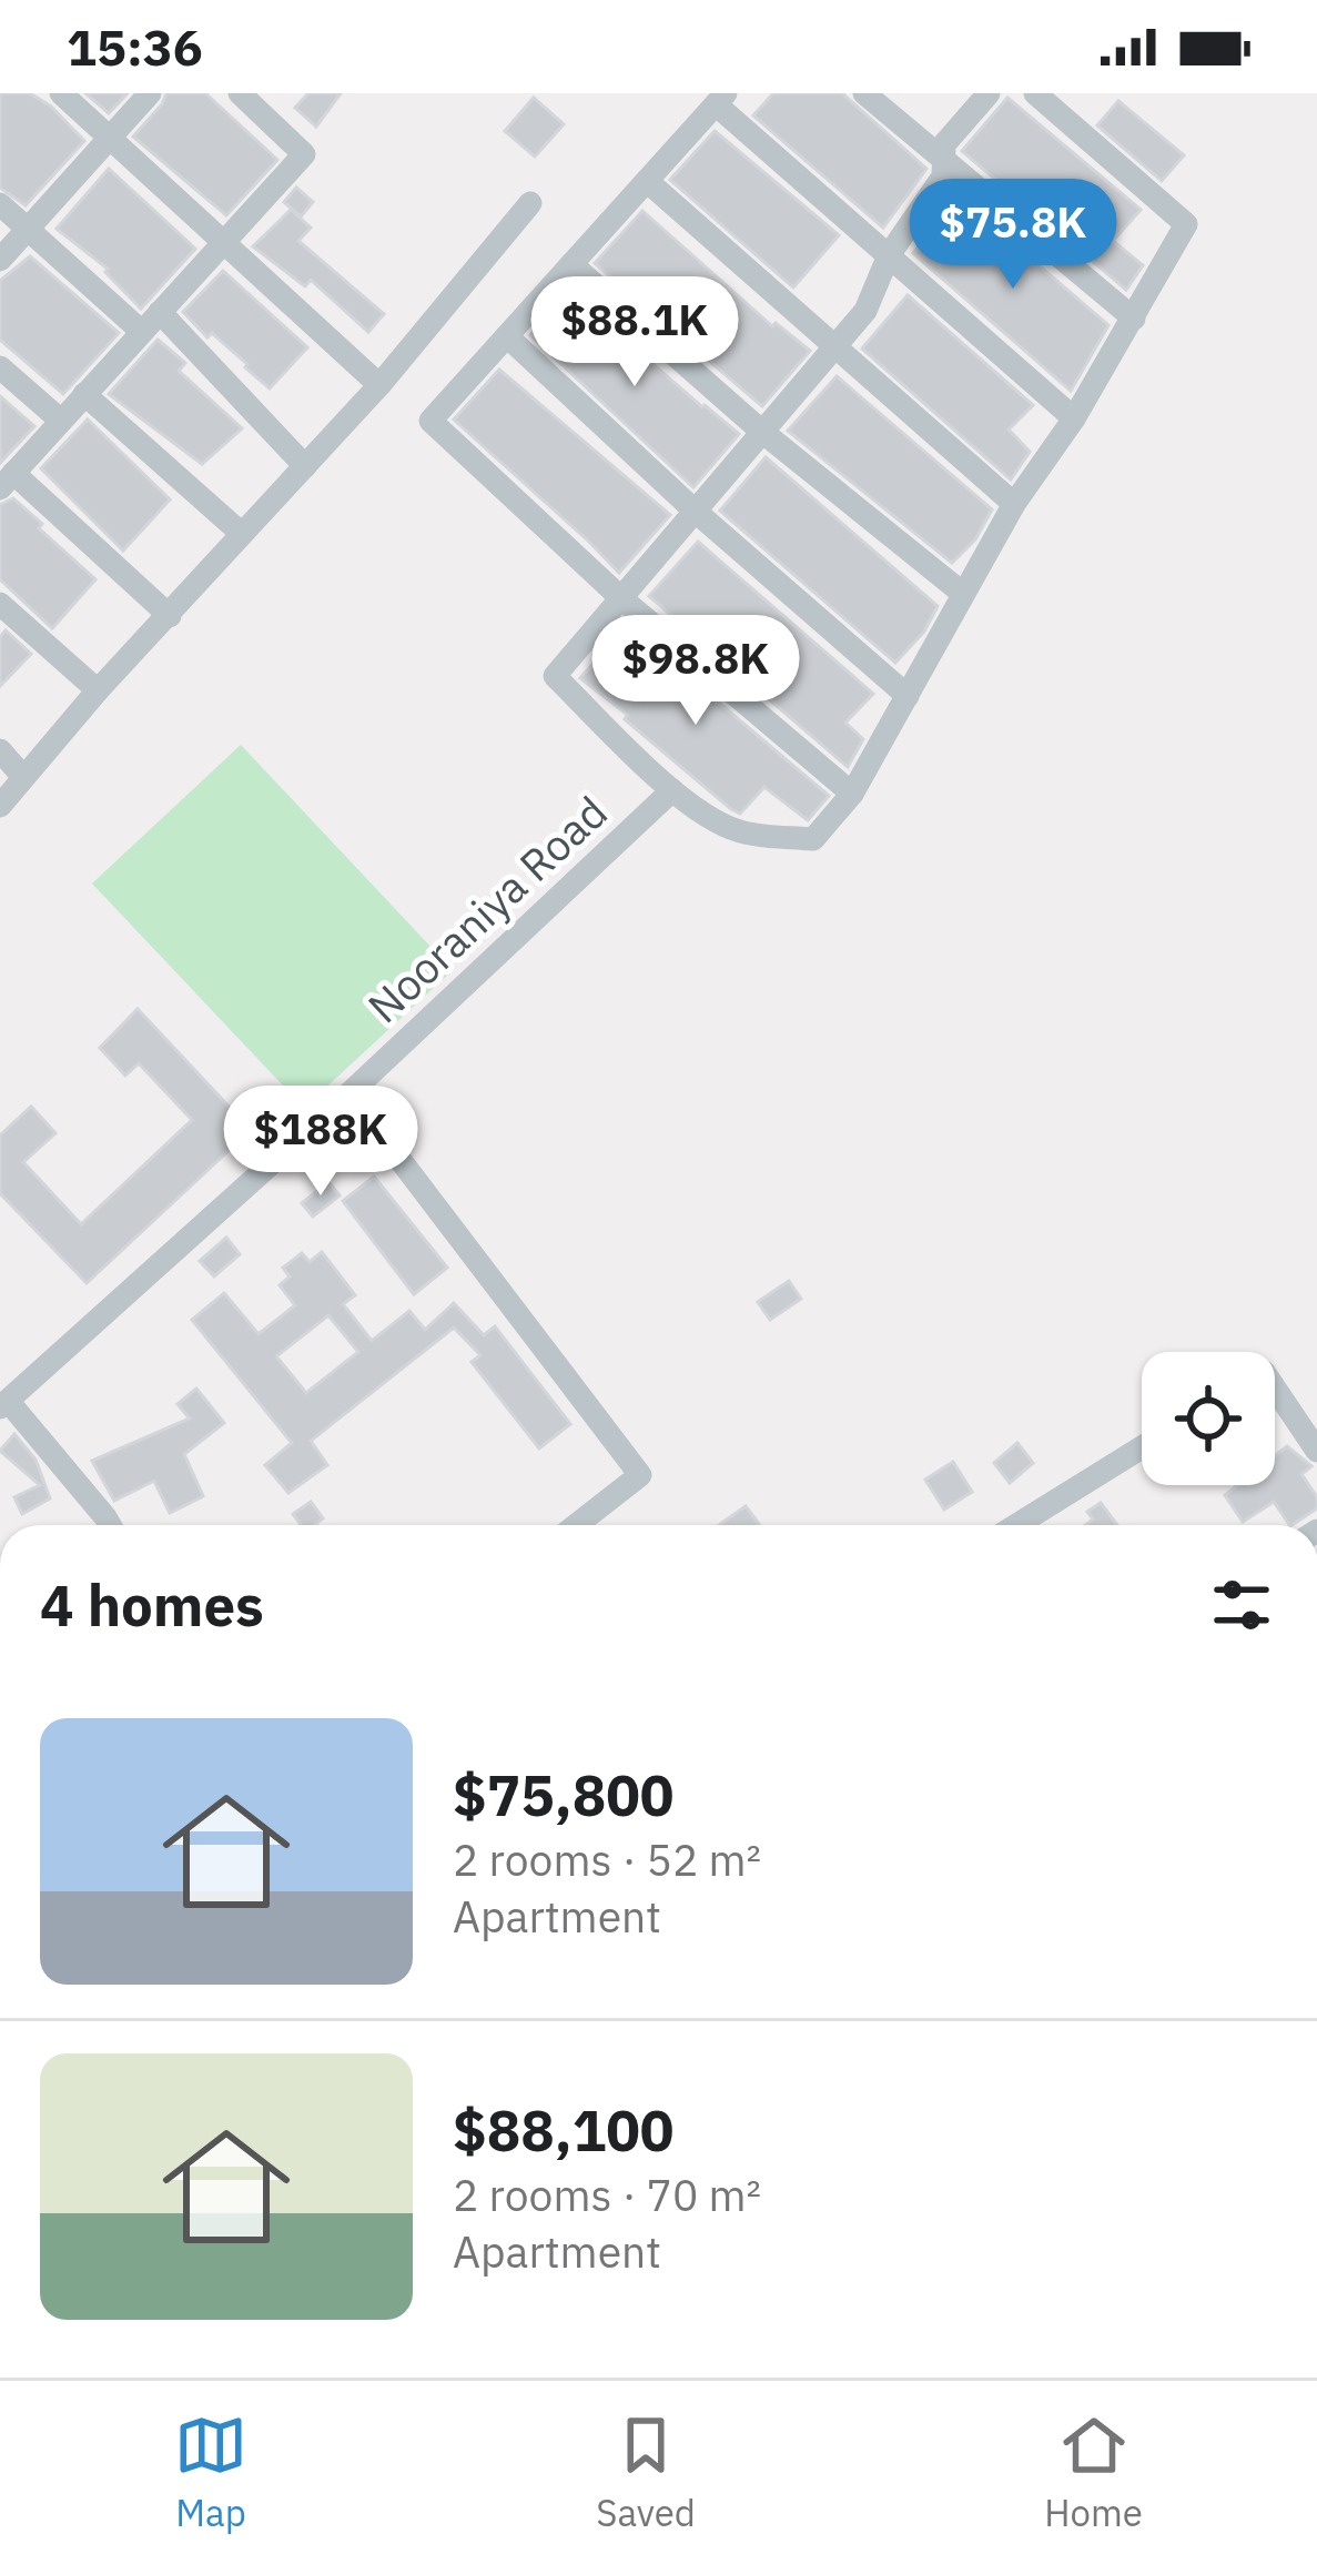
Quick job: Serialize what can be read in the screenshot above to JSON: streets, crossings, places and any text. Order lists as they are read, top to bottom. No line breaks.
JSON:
{"streets":{"street":["Nooraniya Road"]},"page":{"status":"15:36","price":["$75.8K","$88.1K","$98.8K","$188K"],"heading":"4 homes","list":[{"name":"$75,800","note":"2 rooms · 52 m² · Apartment"},{"name":"$88,100","note":"2 rooms · 70 m² · Apartment"}],"tabs":["Map","Saved","Home"]}}
